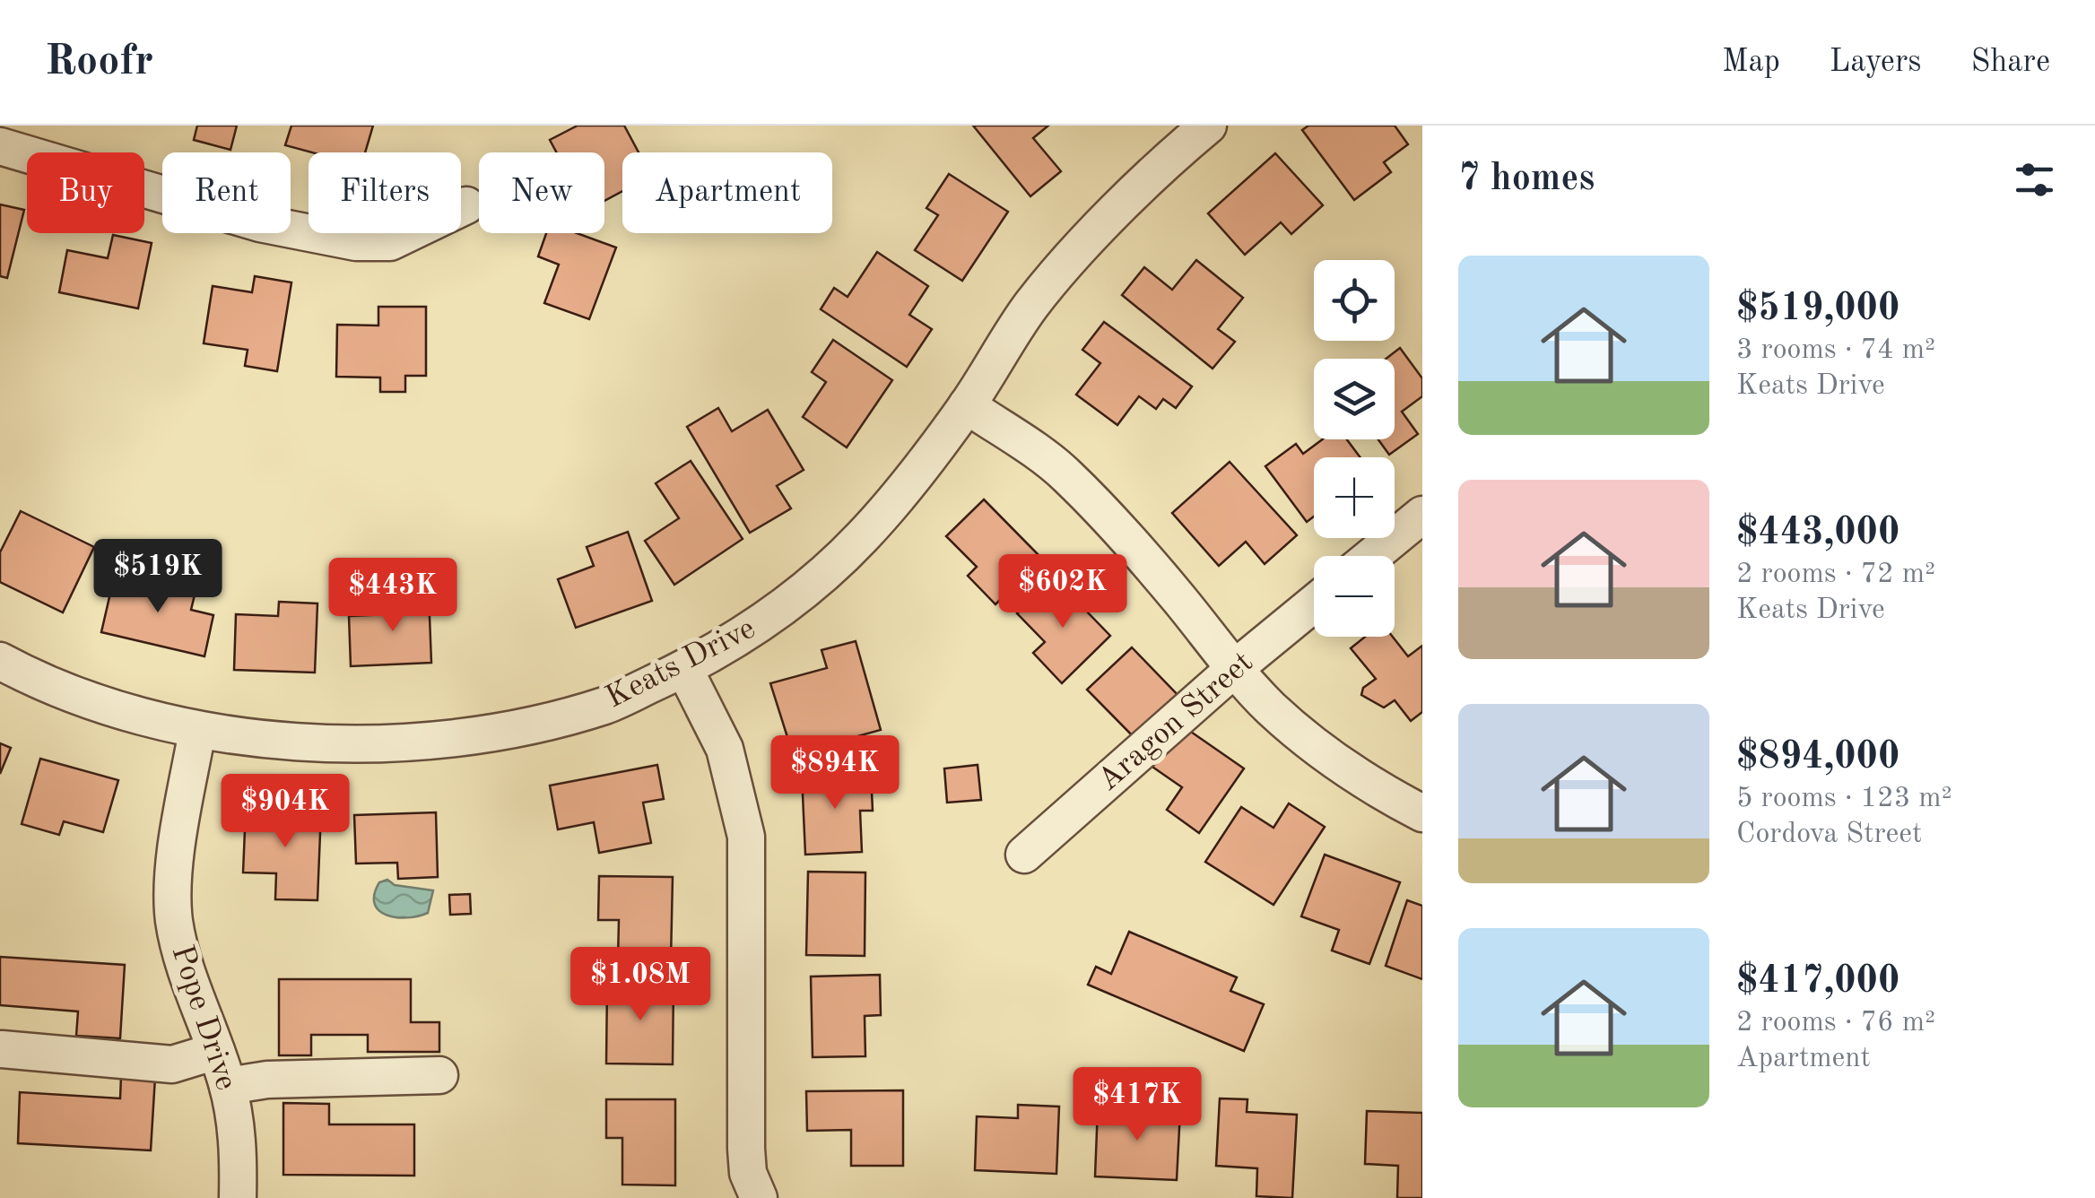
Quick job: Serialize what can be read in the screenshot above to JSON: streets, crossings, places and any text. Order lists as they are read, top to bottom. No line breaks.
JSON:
{"streets":{"street":["Keats Drive","Aragon Street","Pope Drive"]},"crossings":[["Keats Drive","Pope Drive"]],"page":{"header":"Roofr","nav":["Map","Layers","Share"],"heading":"7 homes","chip":["Buy","Rent","Filters","New","Apartment"],"list":[{"name":"$519,000","note":"3 rooms · 74 m² · Keats Drive"},{"name":"$443,000","note":"2 rooms · 72 m² · Keats Drive"},{"name":"$894,000","note":"5 rooms · 123 m² · Cordova Street"},{"name":"$417,000","note":"2 rooms · 76 m² · Apartment"}],"map_buttons":["+","−"],"price":["$519K","$602K","$443K","$894K","$904K","$1.08M","$417K"]}}
